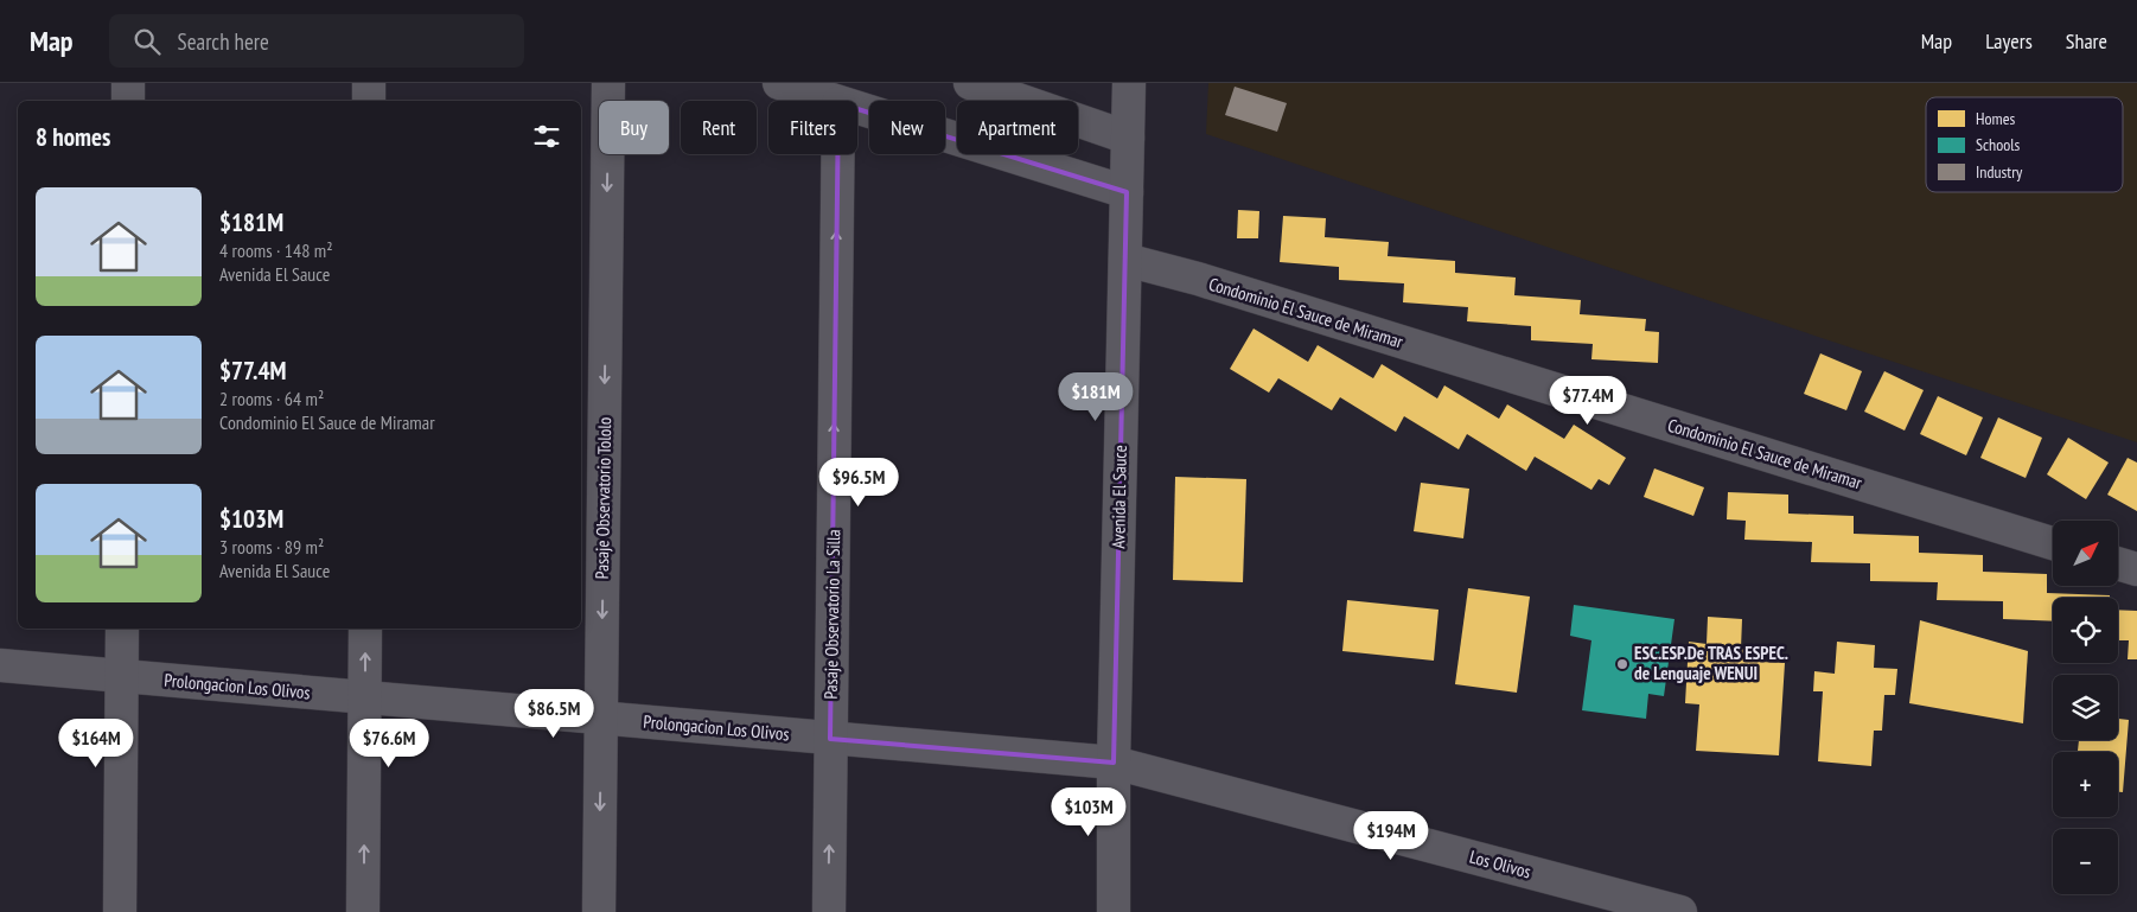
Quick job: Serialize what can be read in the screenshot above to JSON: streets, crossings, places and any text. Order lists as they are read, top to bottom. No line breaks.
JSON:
{"streets":{"street":["Condominio El Sauce de Miramar","Avenida El Sauce","Pasaje Observatorio Tololo","Pasaje Observatorio La Silla","Prolongacion Los Olivos","Los Olivos"]},"crossings":[["Condominio El Sauce de Miramar","Avenida El Sauce"],["Avenida El Sauce","Prolongacion Los Olivos"],["Avenida El Sauce","Los Olivos"],["Pasaje Observatorio Tololo","Prolongacion Los Olivos"],["Pasaje Observatorio La Silla","Prolongacion Los Olivos"],["Prolongacion Los Olivos","Los Olivos"]],"one_way":["Pasaje Observatorio La Silla"],"places":["ESC.ESP.De TRAS ESPEC. de Lenguaje WENUI"],"legend":["Homes","Schools","Industry"],"north":"top right","page":{"header":"Map","search":"Search here","nav":["Map","Layers","Share"],"chip":["Buy","Rent","Filters","New","Apartment"],"heading":"8 homes","list":[{"name":"$181M","note":"4 rooms · 148 m² · Avenida El Sauce"},{"name":"$77.4M","note":"2 rooms · 64 m² · Condominio El Sauce de Miramar"},{"name":"$103M","note":"3 rooms · 89 m² · Avenida El Sauce"}],"price":["$181M","$77.4M","$96.5M","$86.5M","$164M","$76.6M","$103M","$194M"],"map_buttons":["+","−"]}}
